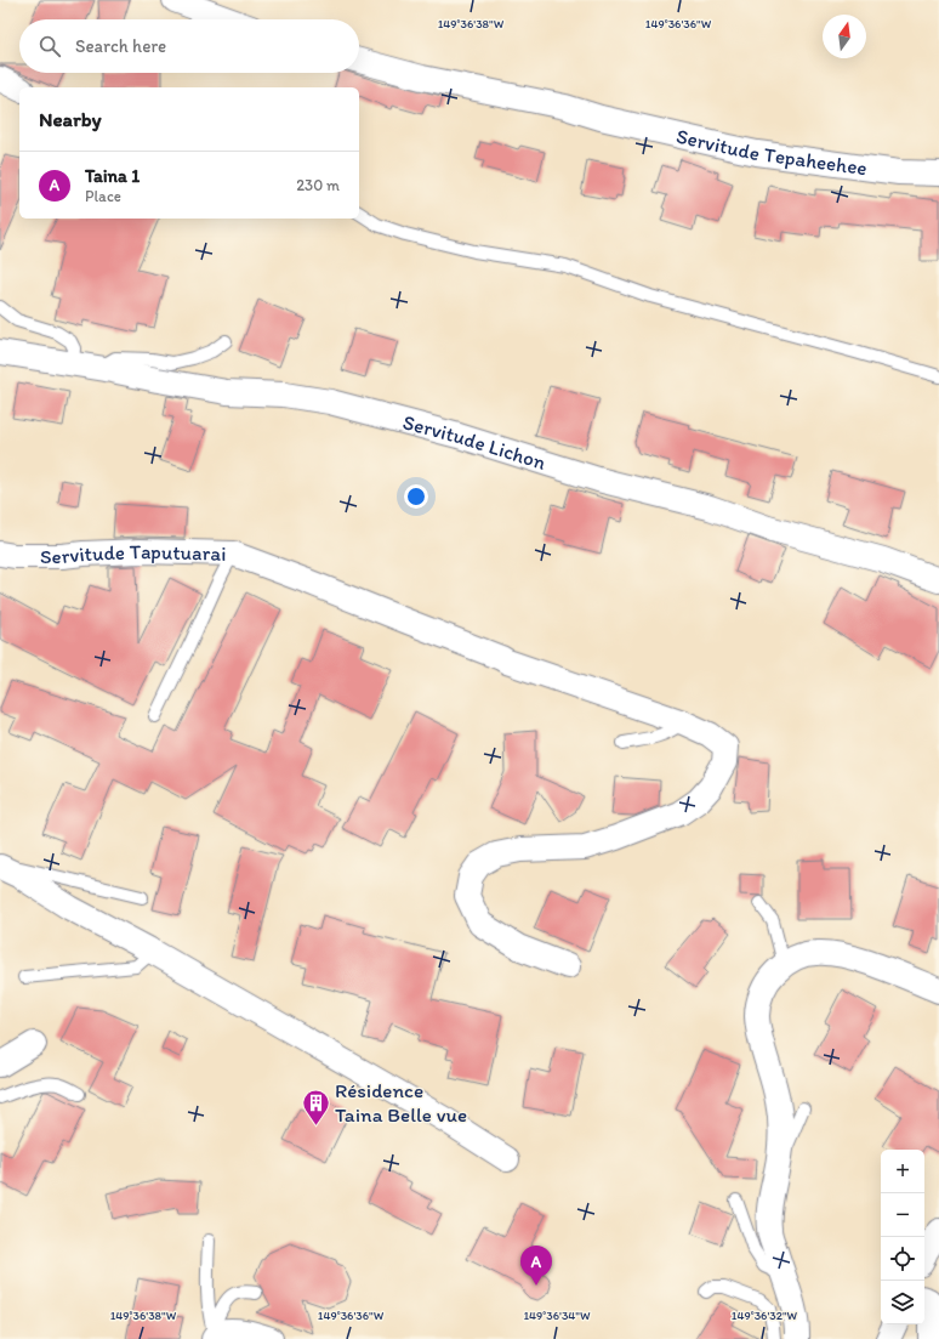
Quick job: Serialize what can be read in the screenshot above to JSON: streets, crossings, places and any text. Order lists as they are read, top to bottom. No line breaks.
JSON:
{"streets":{"street":["Servitude Tepaheehee","Servitude Lichon","Servitude Taputuarai"]},"places":{"building":["Résidence Taina Belle vue"]},"north":"top","page":{"search":"Search here","heading":"Nearby","list":[{"mark":"A","name":"Taina 1","note":"Place","value":"230 m"}],"map_buttons":["+","−"],"pins":"A"},"coordinates":["149°36'38\"W","149°36'36\"W","149°36'34\"W","149°36'32\"W"]}
